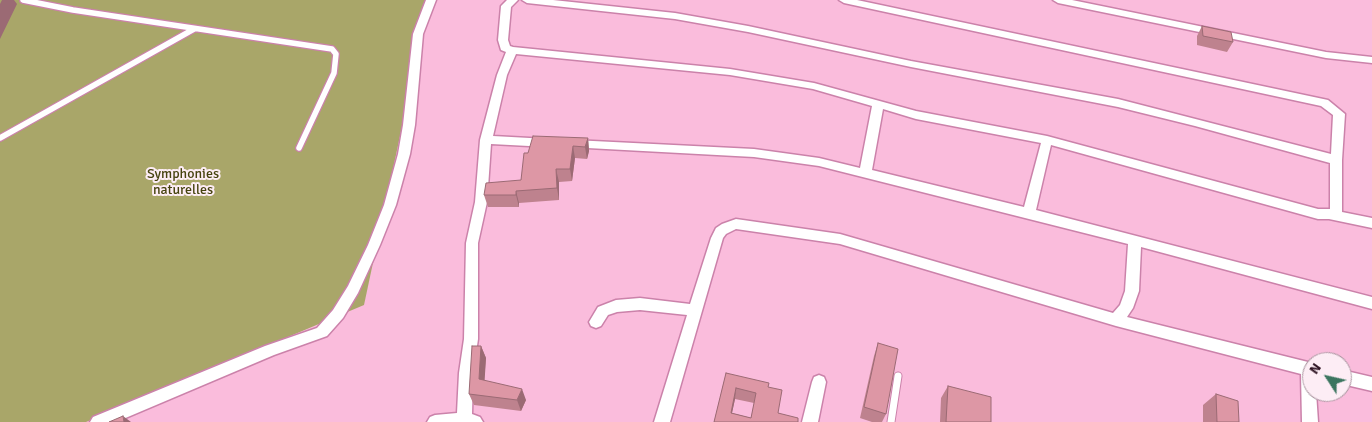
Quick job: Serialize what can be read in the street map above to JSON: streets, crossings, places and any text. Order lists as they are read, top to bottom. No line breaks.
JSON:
{"parks":["Symphonies naturelles"],"north":"top left"}
